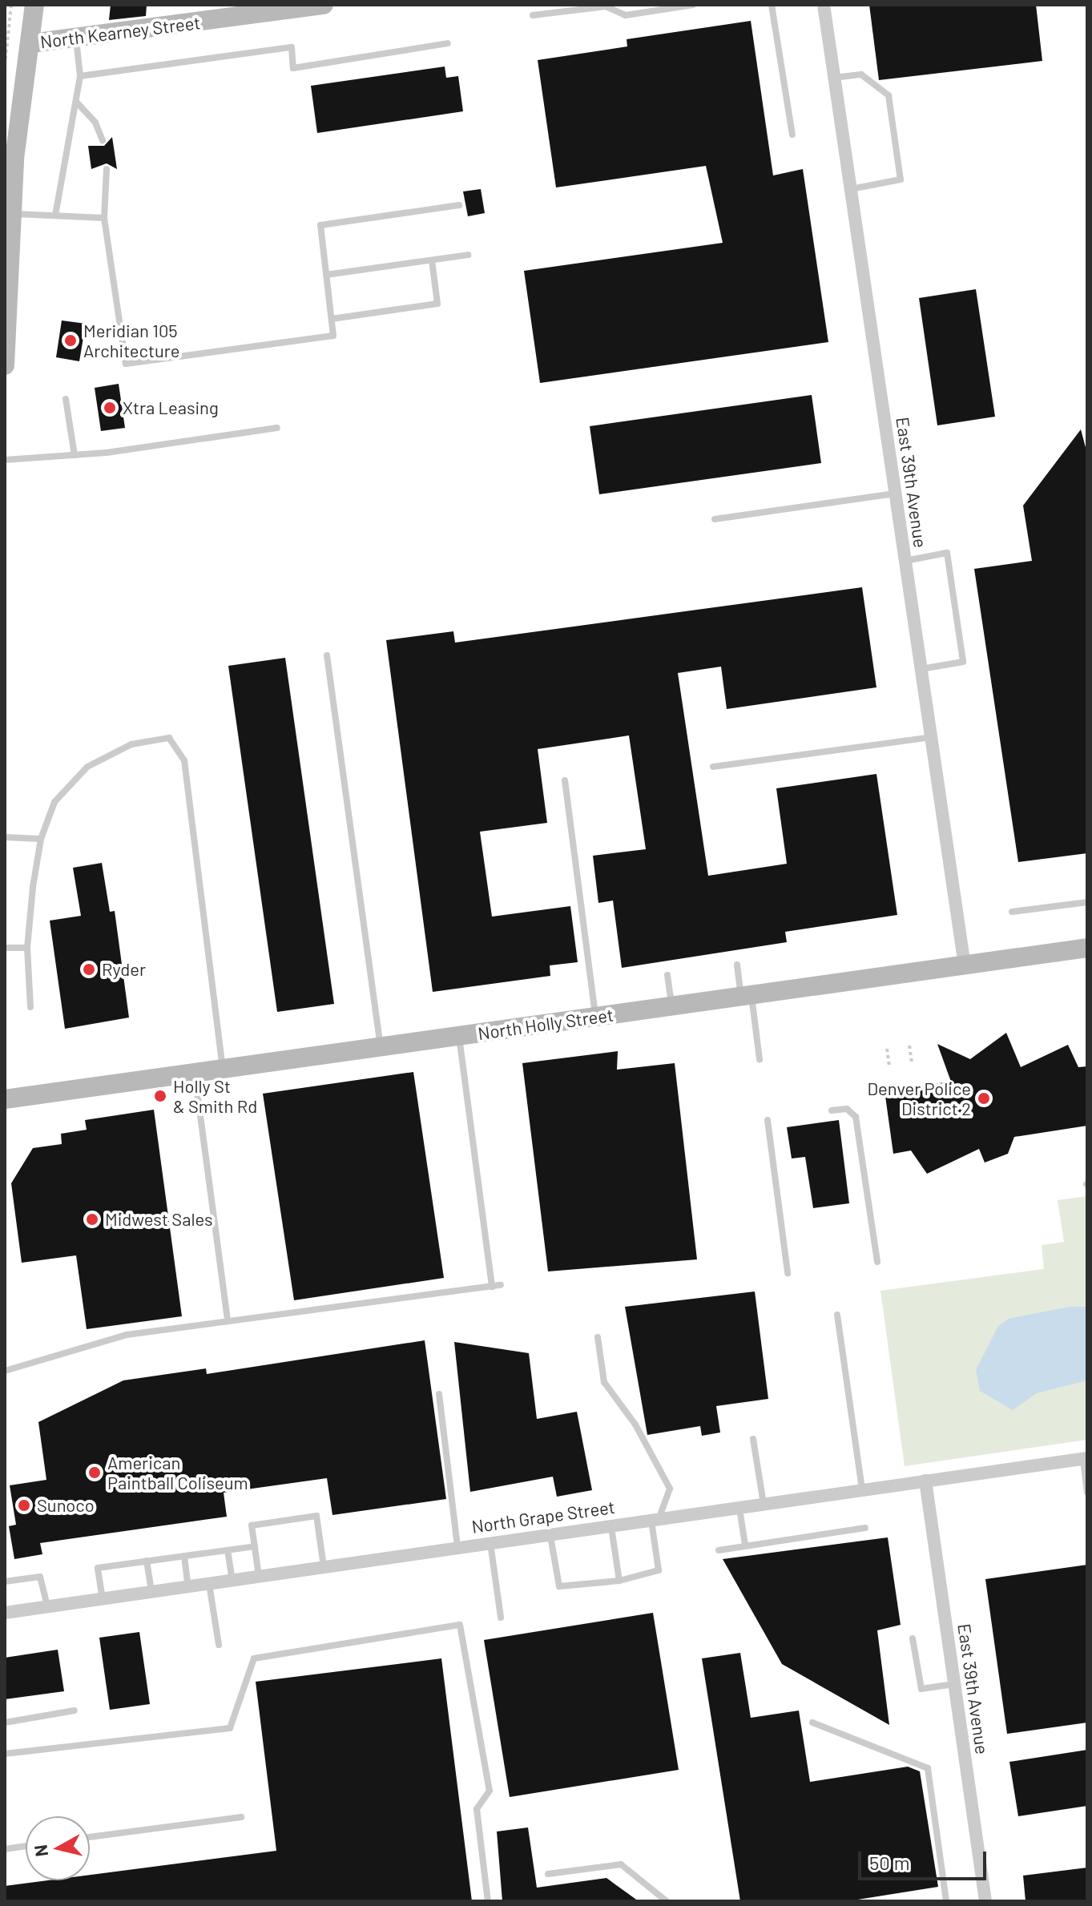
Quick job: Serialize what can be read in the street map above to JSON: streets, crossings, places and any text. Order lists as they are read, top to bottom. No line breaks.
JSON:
{"streets":{"street":["North Kearney Street","East 39th Avenue","North Holly Street","North Grape Street"]},"crossings":[["East 39th Avenue","North Holly Street"],["East 39th Avenue","North Grape Street"]],"places":["Meridian 105 Architecture","Xtra Leasing","Ryder","Holly St & Smith Rd","Denver Police District 2","Midwest Sales","American Paintball Coliseum","Sunoco"],"scale_bar":"50 m","north":"left"}
